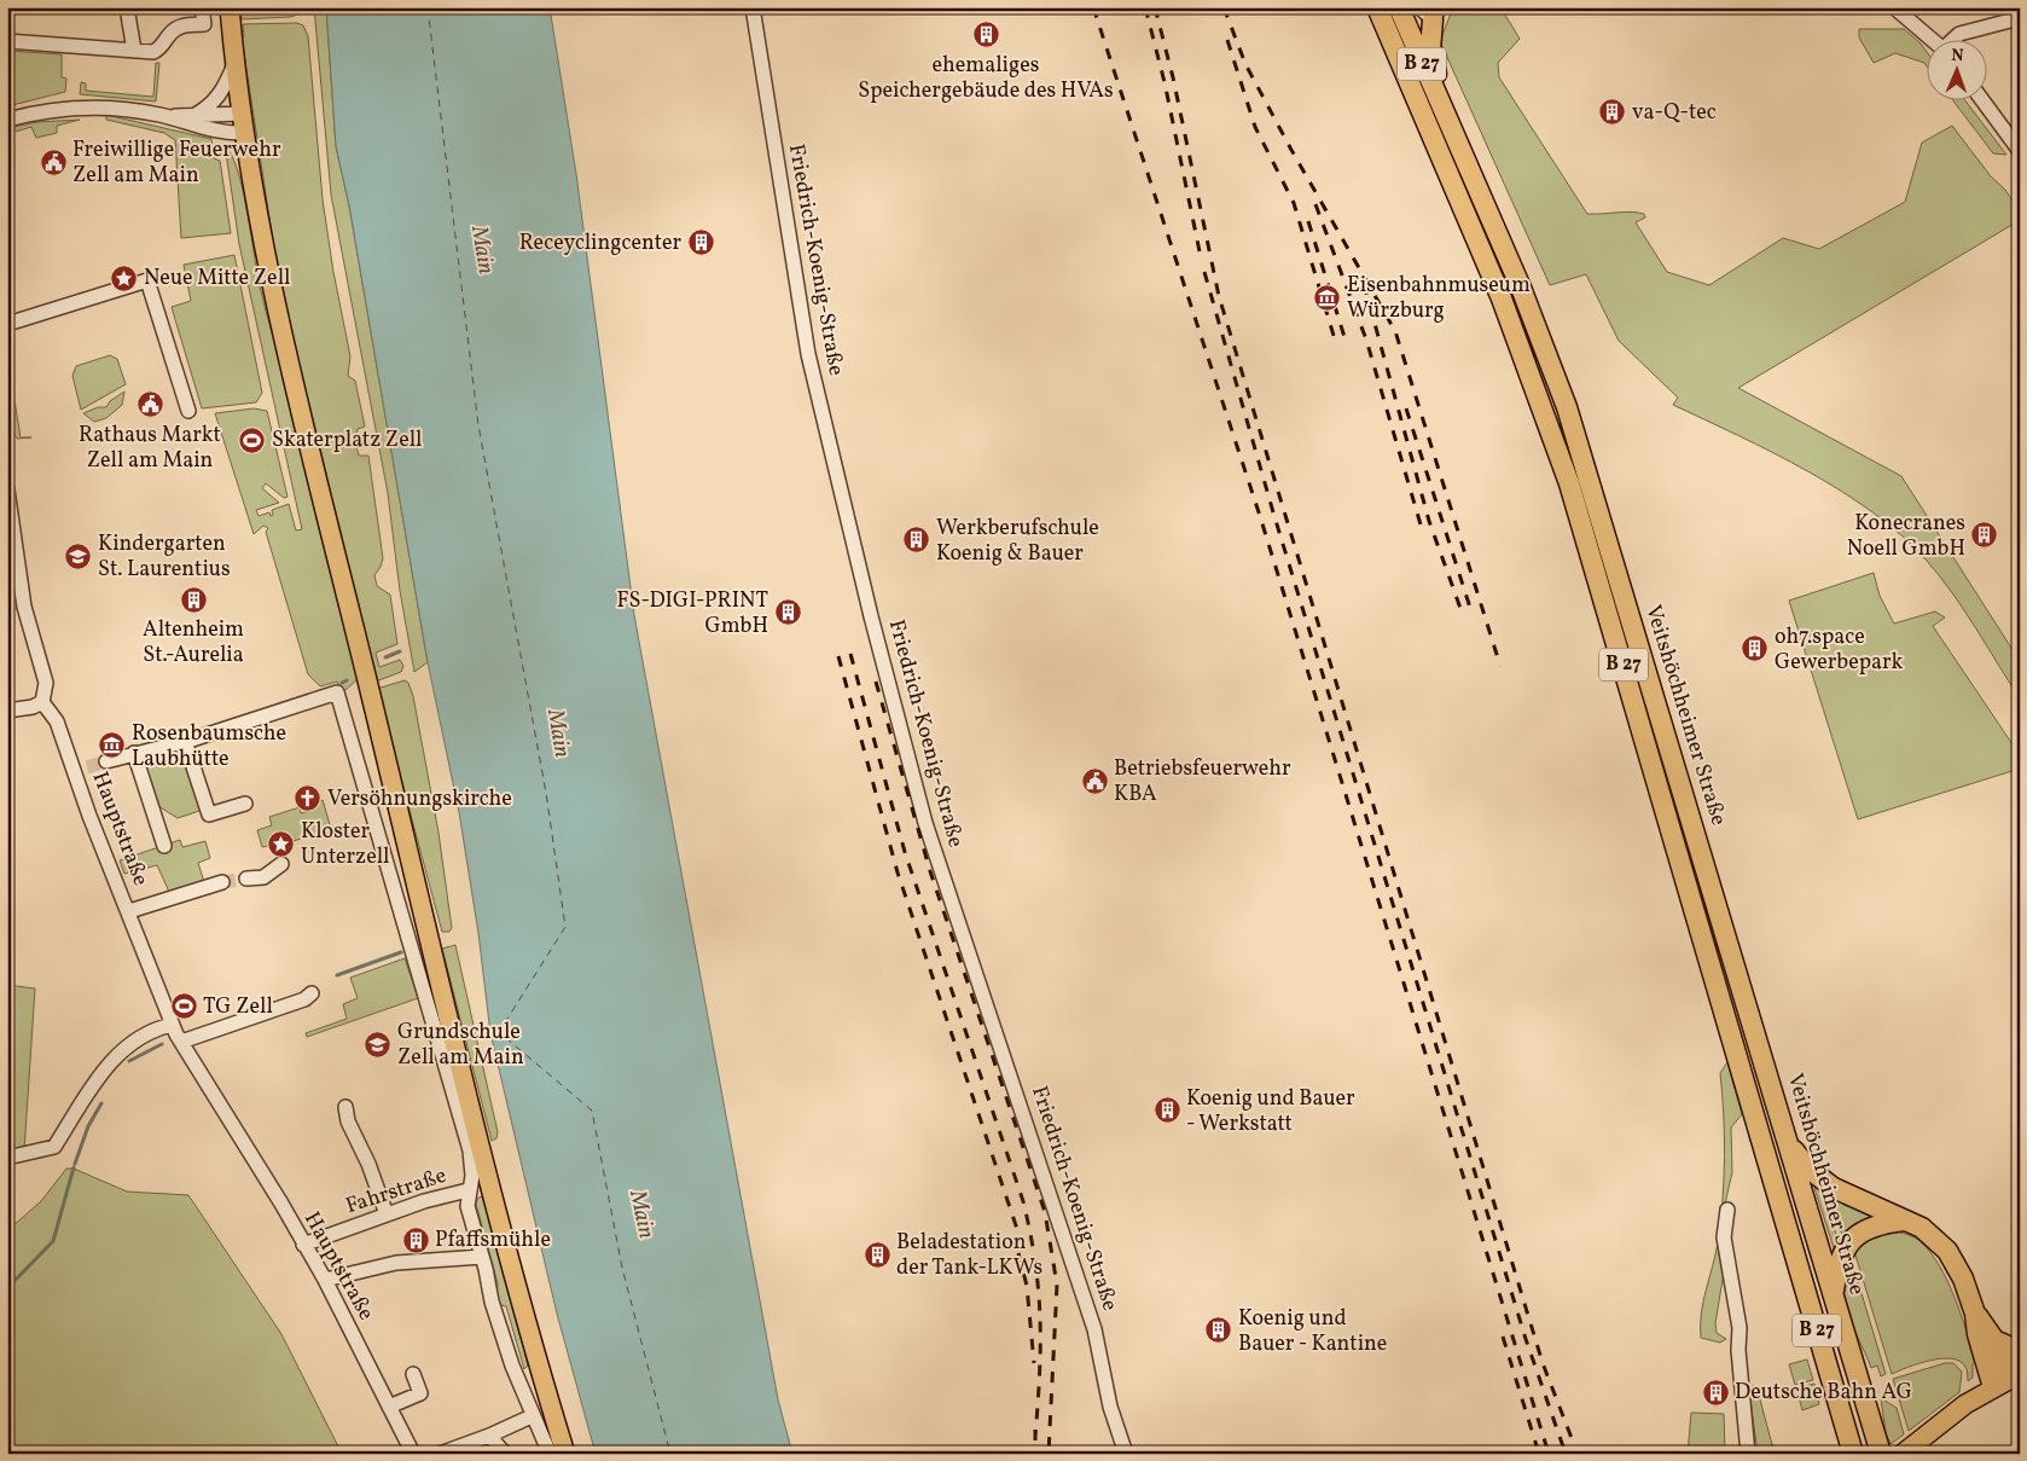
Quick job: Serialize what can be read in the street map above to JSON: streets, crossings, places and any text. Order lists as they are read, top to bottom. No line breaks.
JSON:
{"streets":{"highway":["B 27","Veitshöchheimer Straße"],"street":["Friedrich-Koenig-Straße","Hauptstraße","Fahrstraße"]},"crossings":[["Hauptstraße","Fahrstraße"]],"water":["Main"],"places":{"building":["ehemaliges Speichergebäude des HVAs","va-Q-tec","Receyclingcenter","Konecranes Noell GmbH","Werkberufschule Koenig & Bauer","Altenheim St.-Aurelia","FS-DIGI-PRINT GmbH","oh7.space Gewerbepark","Koenig und Bauer - Werkstatt","Pfaffsmühle","Beladestation der Tank-LKWs","Koenig und Bauer - Kantine","Deutsche Bahn AG"],"public building":["Freiwillige Feuerwehr Zell am Main","Rathaus Markt Zell am Main","Betriebsfeuerwehr KBA"],"place":["Neue Mitte Zell","Kloster Unterzell"],"museum":["Eisenbahnmuseum Würzburg","Rosenbaumsche Laubhütte"],"sports":["Skaterplatz Zell","TG Zell"],"school or university":["Kindergarten St. Laurentius","Grundschule Zell am Main"],"church":["Versöhnungskirche"]},"north":"top"}
